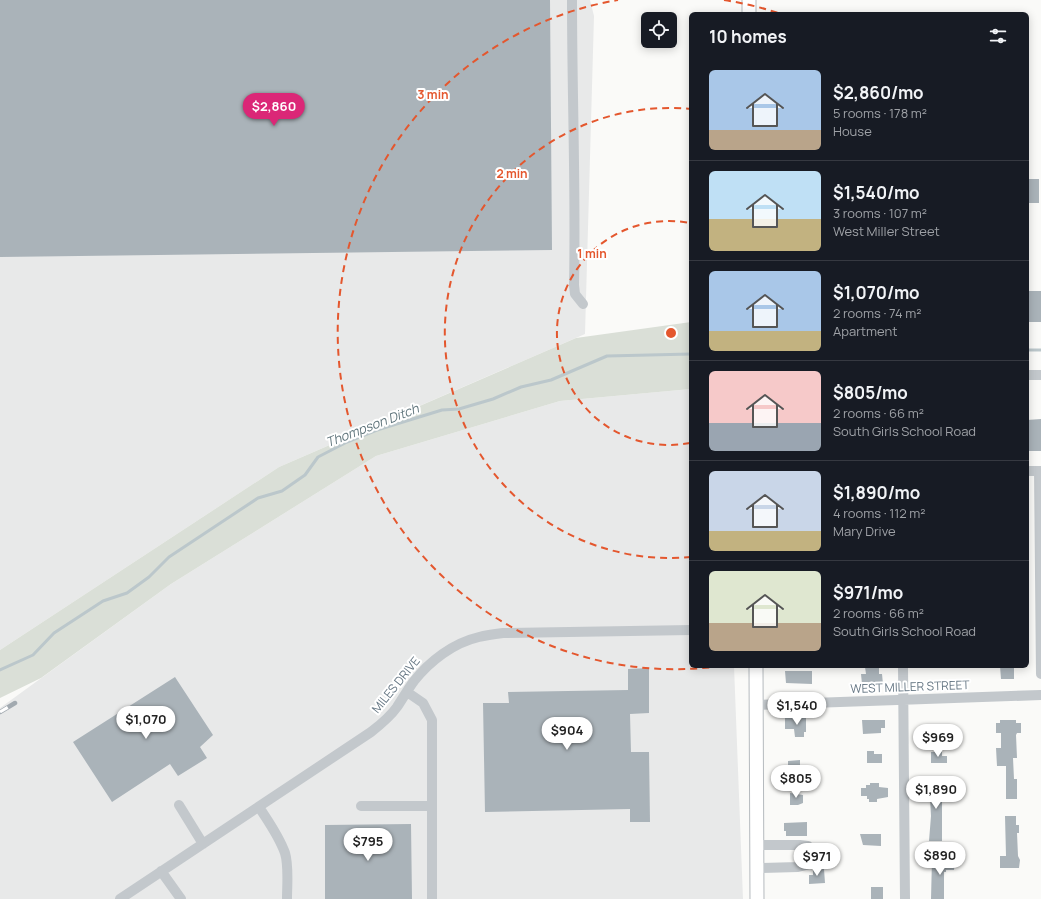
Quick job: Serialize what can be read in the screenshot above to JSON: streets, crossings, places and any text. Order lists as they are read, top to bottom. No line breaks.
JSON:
{"streets":{"street":["MILES DRIVE","WEST MILLER STREET"]},"water":["Thompson Ditch"],"page":{"heading":"10 homes","list":[{"name":"$2,860/mo","note":"5 rooms · 178 m² · House"},{"name":"$1,540/mo","note":"3 rooms · 107 m² · West Miller Street"},{"name":"$1,070/mo","note":"2 rooms · 74 m² · Apartment"},{"name":"$805/mo","note":"2 rooms · 66 m² · South Girls School Road"},{"name":"$1,890/mo","note":"4 rooms · 112 m² · Mary Drive"},{"name":"$971/mo","note":"2 rooms · 66 m² · South Girls School Road"}],"price":["$2,860","$1,540","$1,070","$904","$969","$805","$1,890","$795","$890","$971"]},"rings":["3 min","2 min","1 min"]}
